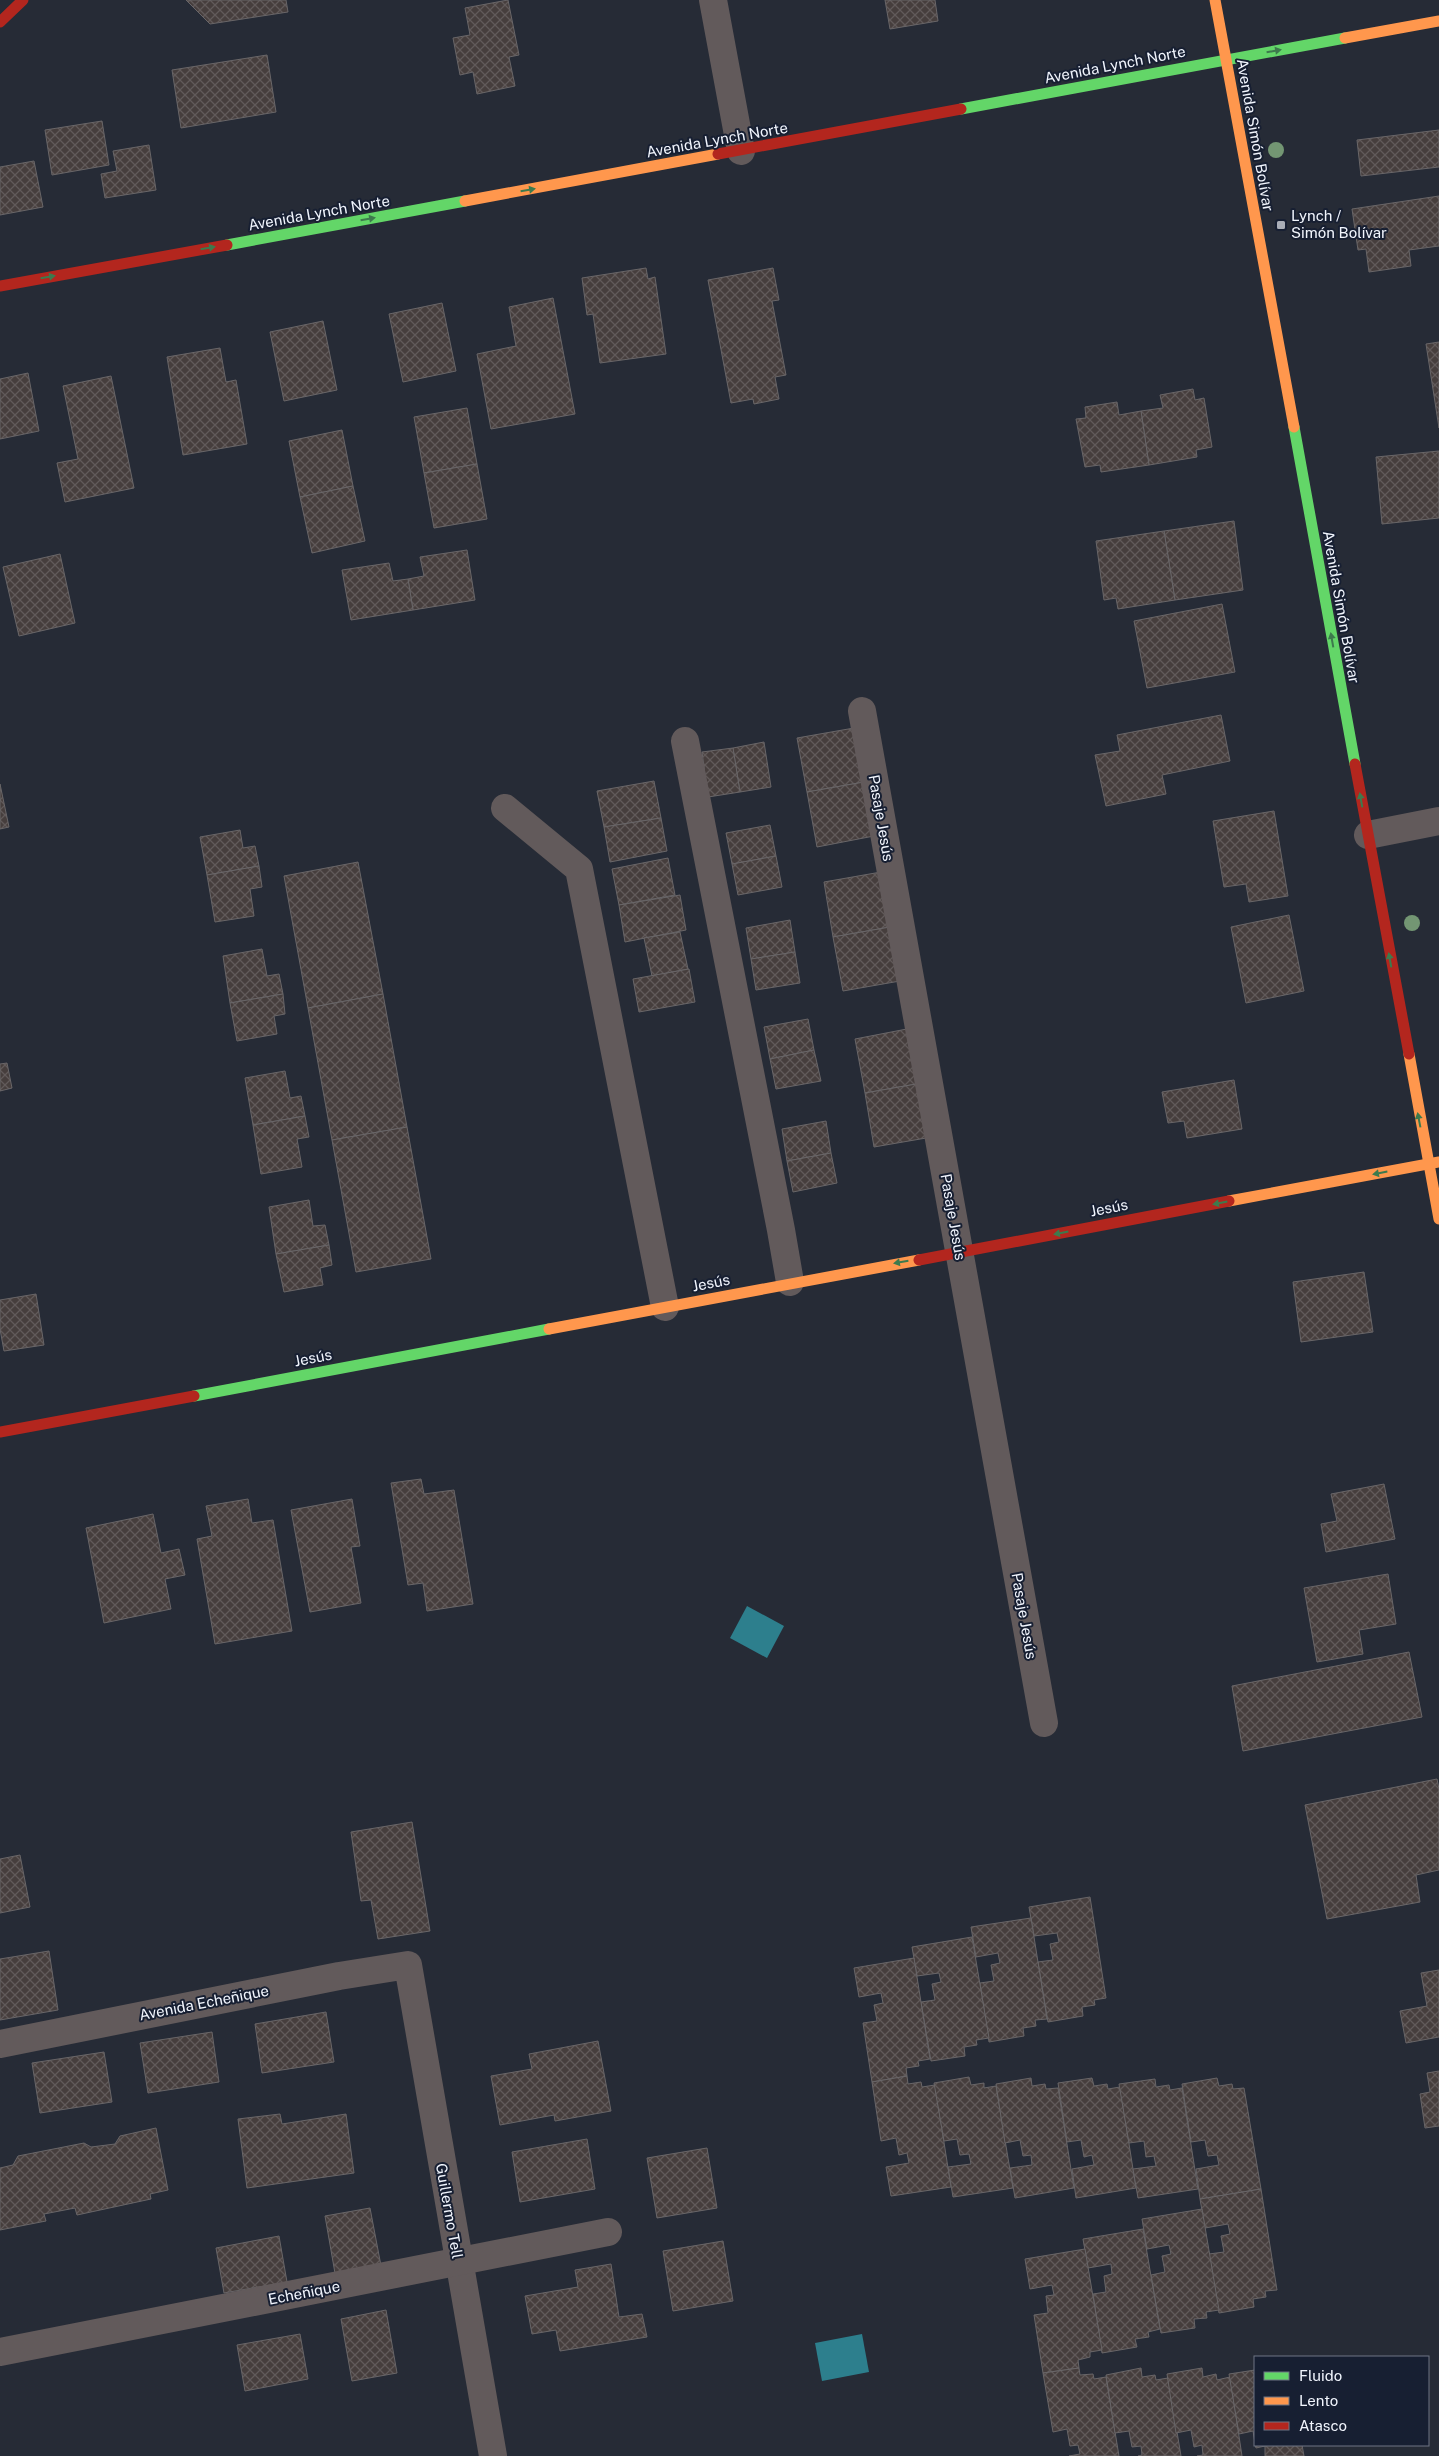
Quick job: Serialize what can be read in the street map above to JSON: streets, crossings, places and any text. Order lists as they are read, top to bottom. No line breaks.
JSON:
{"streets":{"street":["Avenida Lynch Norte","Avenida Simón Bolívar","Pasaje Jesús","Jesús","Avenida Echeñique","Guillermo Tell","Echeñique"]},"crossings":[["Avenida Lynch Norte","Avenida Simón Bolívar"],["Avenida Simón Bolívar","Jesús"],["Pasaje Jesús","Jesús"],["Avenida Echeñique","Guillermo Tell"],["Guillermo Tell","Echeñique"]],"one_way":["Avenida Lynch Norte","Avenida Simón Bolívar","Jesús"],"places":{"transit":["Lynch / Simón Bolívar"]},"legend":["Fluido","Lento","Atasco"]}
